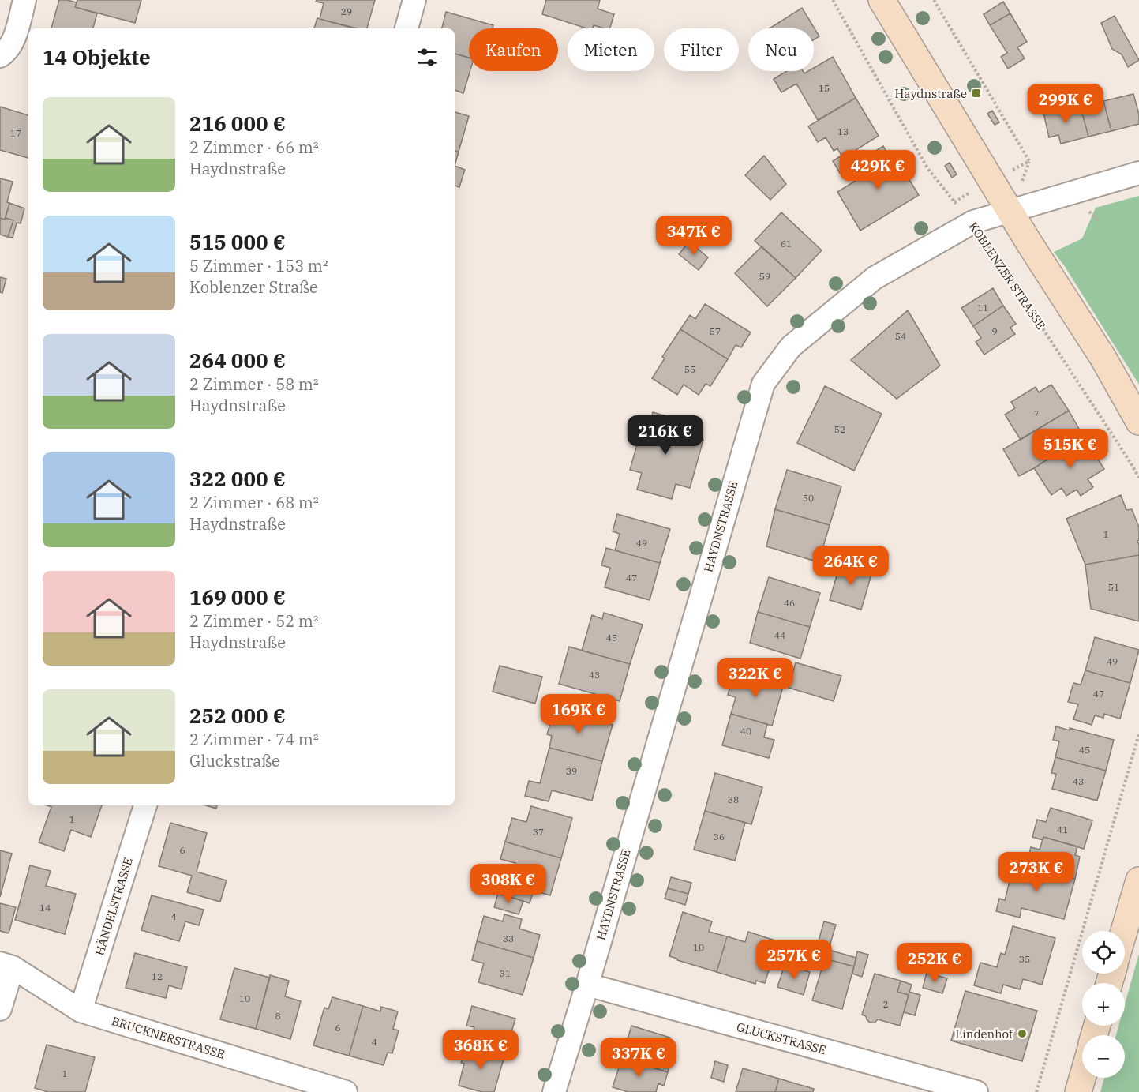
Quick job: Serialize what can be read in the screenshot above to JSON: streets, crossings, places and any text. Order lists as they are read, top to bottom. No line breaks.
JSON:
{"streets":{"street":["HAYDNSTRASSE","HÄNDELSTRASSE","BRUCKNERSTRASSE","GLUCKSTRASSE"],"path":["KOBLENZER STRASSE"]},"crossings":[["KOBLENZER STRASSE","HAYDNSTRASSE"],["HAYDNSTRASSE","GLUCKSTRASSE"],["HÄNDELSTRASSE","BRUCKNERSTRASSE"]],"places":{"transit":["Haydnstraße"],"other":["Lindenhof"]},"house_numbers":["29","15","13","17","61","59","11","57","9","54","55","7","52","50","1","49","47","51","46","44","45","49","43","47","40","45","39","43","38","1","41","37","36","6","14","4","33","10","35","31","12","10","2","8","6","4","1"],"page":{"chip":["Kaufen","Mieten","Filter","Neu"],"heading":"14 Objekte","price":["299K €","429K €","347K €","216K €","515K €","264K €","322K €","169K €","273K €","308K €","257K €","252K €","368K €","337K €"],"list":[{"name":"216 000 €","note":"2 Zimmer · 66 m² · Haydnstraße"},{"name":"515 000 €","note":"5 Zimmer · 153 m² · Koblenzer Straße"},{"name":"264 000 €","note":"2 Zimmer · 58 m² · Haydnstraße"},{"name":"322 000 €","note":"2 Zimmer · 68 m² · Haydnstraße"},{"name":"169 000 €","note":"2 Zimmer · 52 m² · Haydnstraße"},{"name":"252 000 €","note":"2 Zimmer · 74 m² · Gluckstraße"}],"map_buttons":["+","−"]}}
